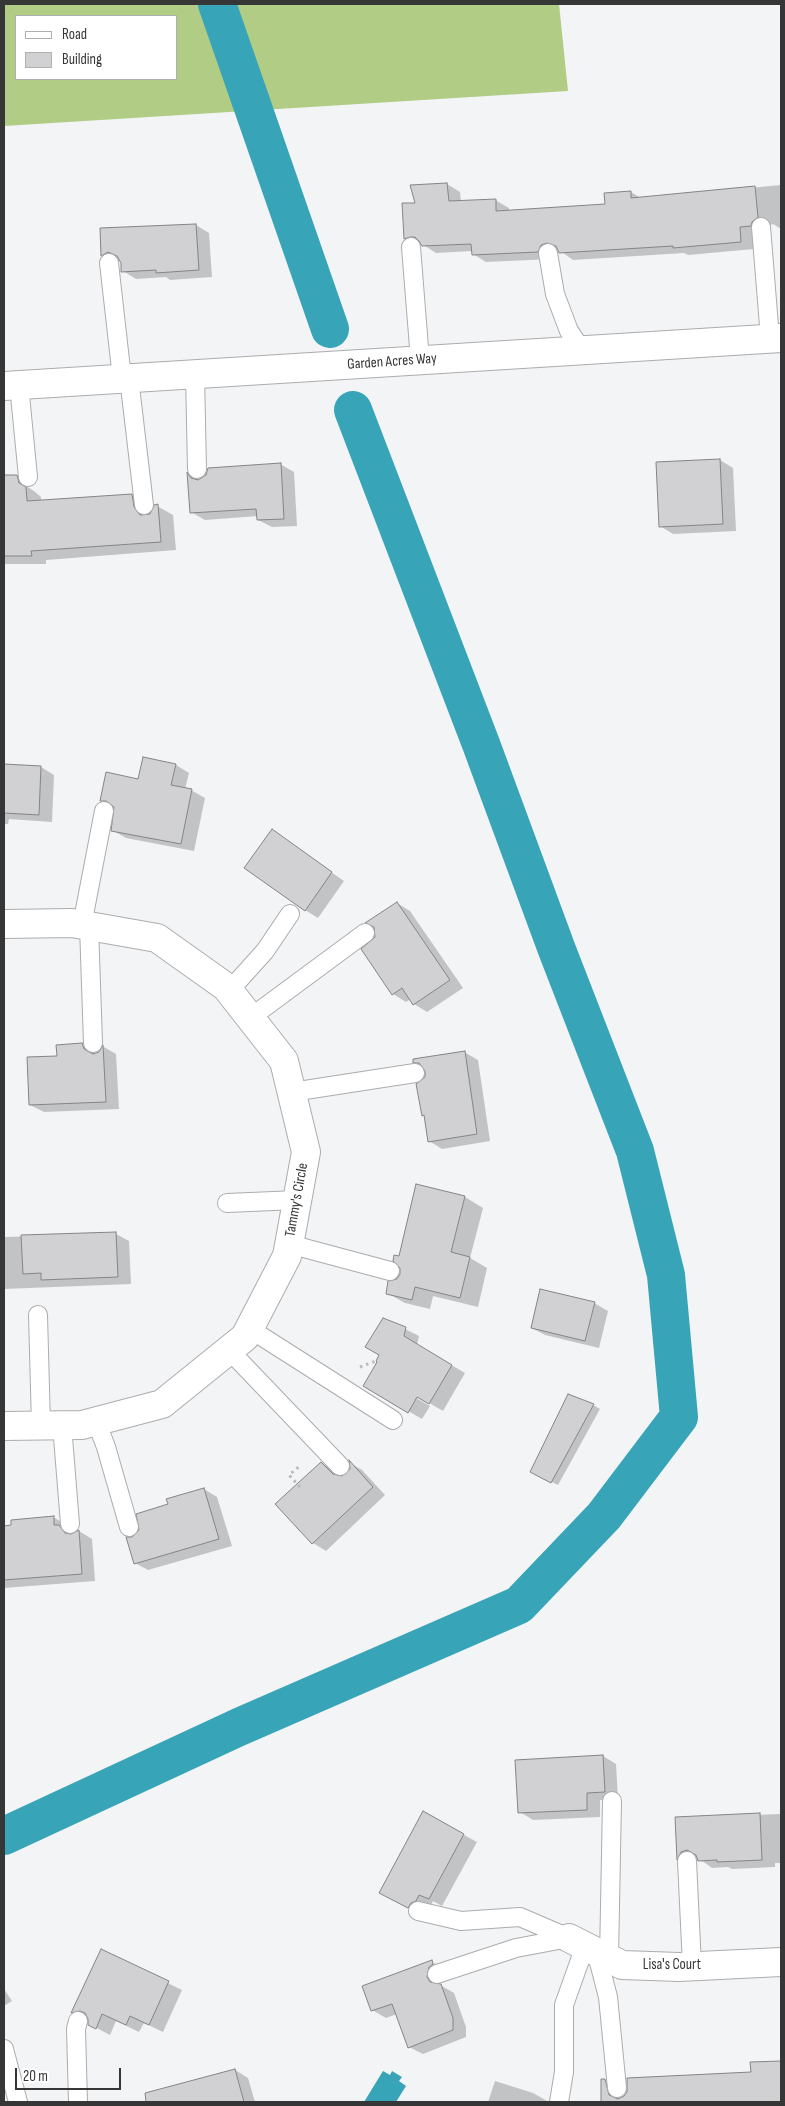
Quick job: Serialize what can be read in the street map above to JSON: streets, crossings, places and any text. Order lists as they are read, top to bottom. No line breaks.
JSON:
{"streets":{"street":["Garden Acres Way","Tammy's Circle","Lisa's Court"]},"legend":["Road","Building"],"scale_bar":"20 m"}
